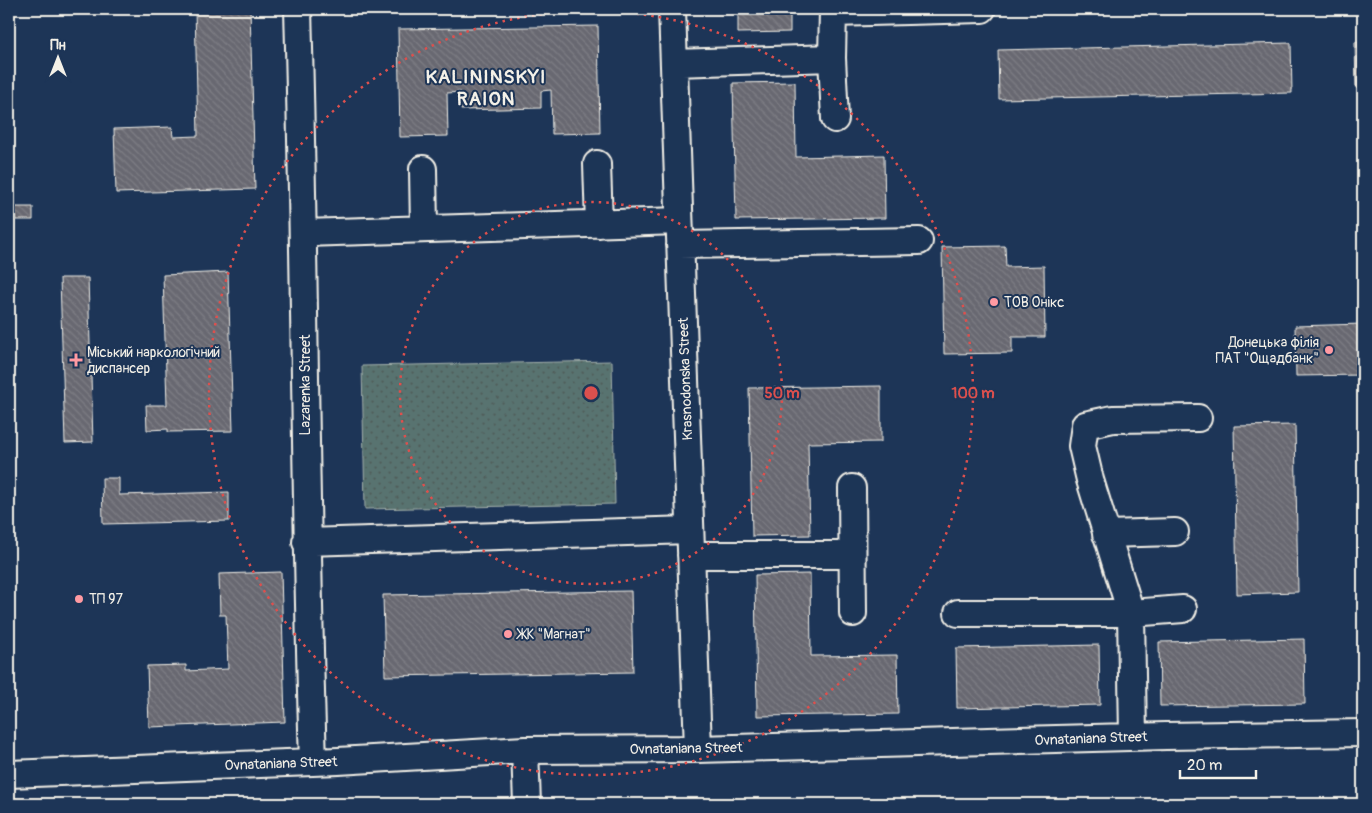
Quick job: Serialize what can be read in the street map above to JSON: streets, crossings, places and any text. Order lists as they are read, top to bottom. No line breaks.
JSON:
{"streets":{"street":["Krasnodonska Street","Lazarenka Street","Ovnataniana Street"]},"crossings":[["Krasnodonska Street","Ovnataniana Street"],["Lazarenka Street","Ovnataniana Street"]],"districts":["KALININSKYI RAION"],"places":{"other":["ТОВ Онікс","Донецька філія ПАТ \"Ощадбанк\"","ТП 97","ЖК \"Магнат\""],"health":["Міський наркологічний диспансер"]},"scale_bar":"20 m","north":"top","rings":["50 m","100 m"]}
